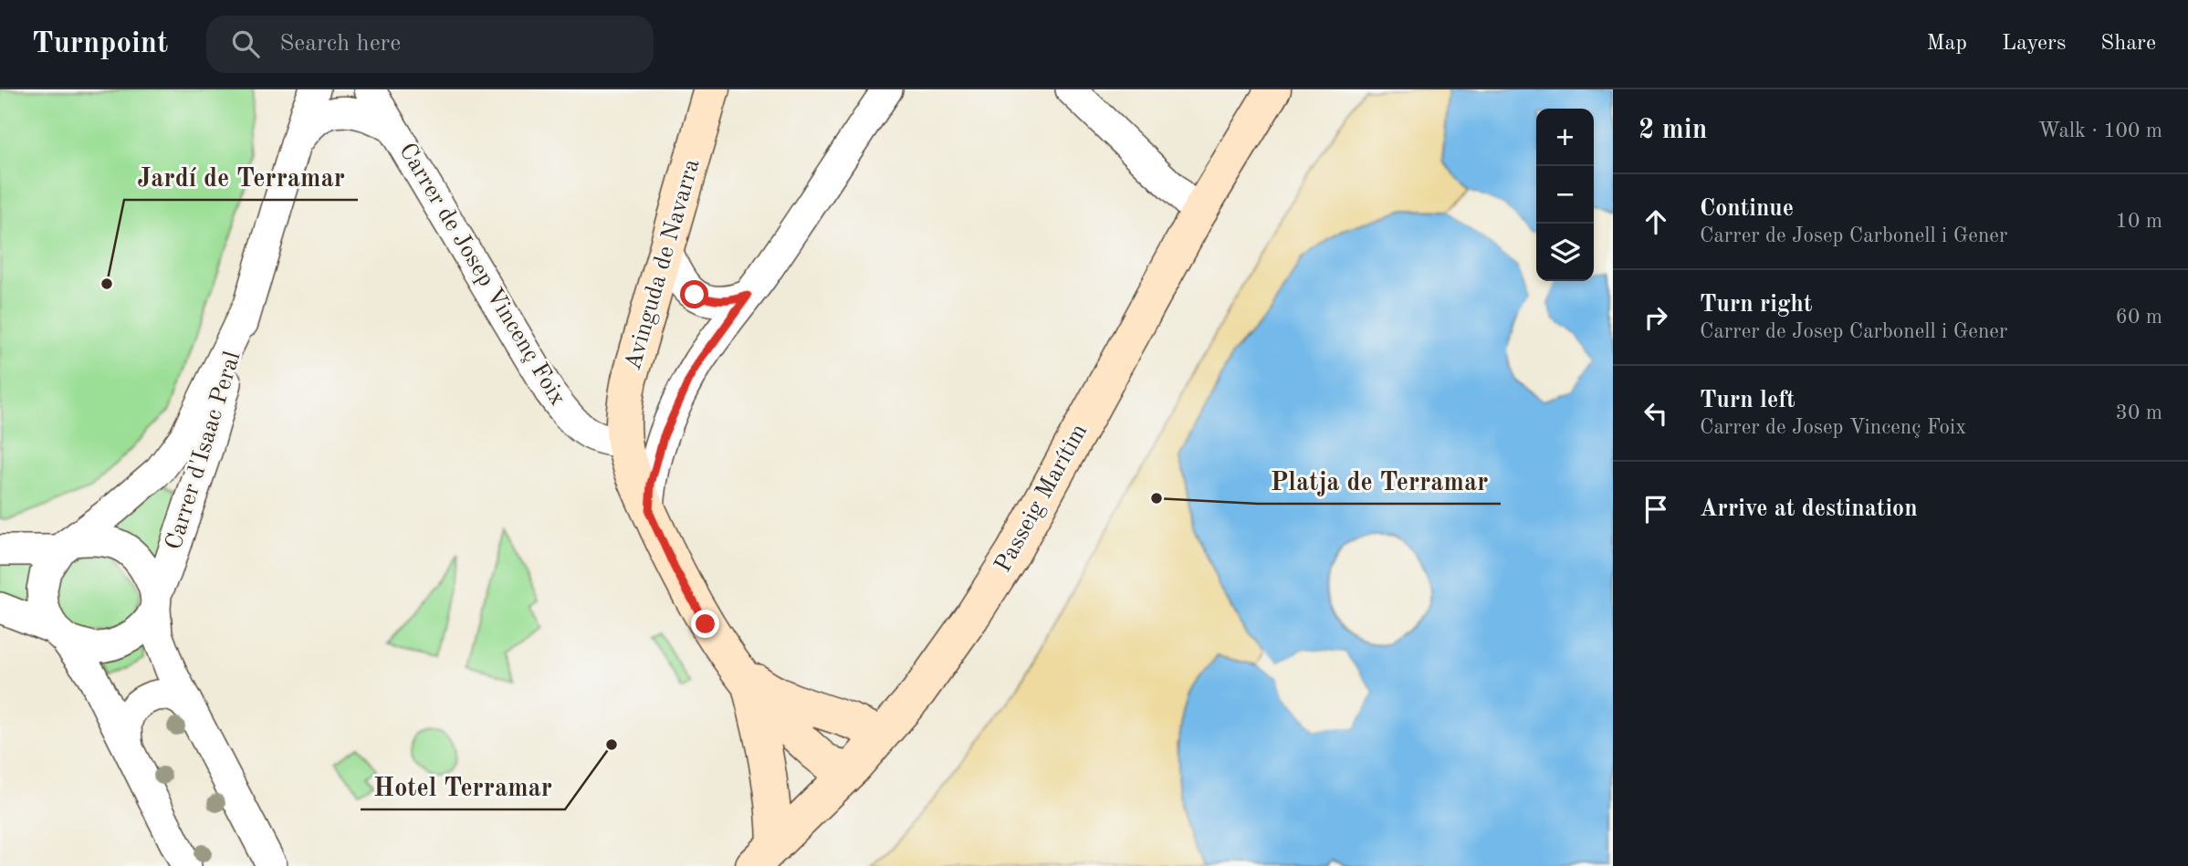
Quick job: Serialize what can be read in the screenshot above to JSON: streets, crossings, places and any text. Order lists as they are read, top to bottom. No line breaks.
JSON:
{"streets":{"street":["Avinguda de Navarra","Carrer de Josep Vincenç Foix","Carrer d'Isaac Peral","Passeig Marítim"]},"crossings":[["Avinguda de Navarra","Carrer de Josep Vincenç Foix"],["Carrer de Josep Vincenç Foix","Carrer d'Isaac Peral"]],"places":["Jardí de Terramar","Platja de Terramar","Hotel Terramar"],"page":{"header":"Turnpoint","search":"Search here","nav":["Map","Layers","Share"],"heading":["2 min","Walk · 100 m"],"map_buttons":["+","−"],"list":[["Continue","Carrer de Josep Carbonell i Gener","10 m"],["Turn right","Carrer de Josep Carbonell i Gener","60 m"],["Turn left","Carrer de Josep Vincenç Foix","30 m"],"Arrive at destination"]}}
